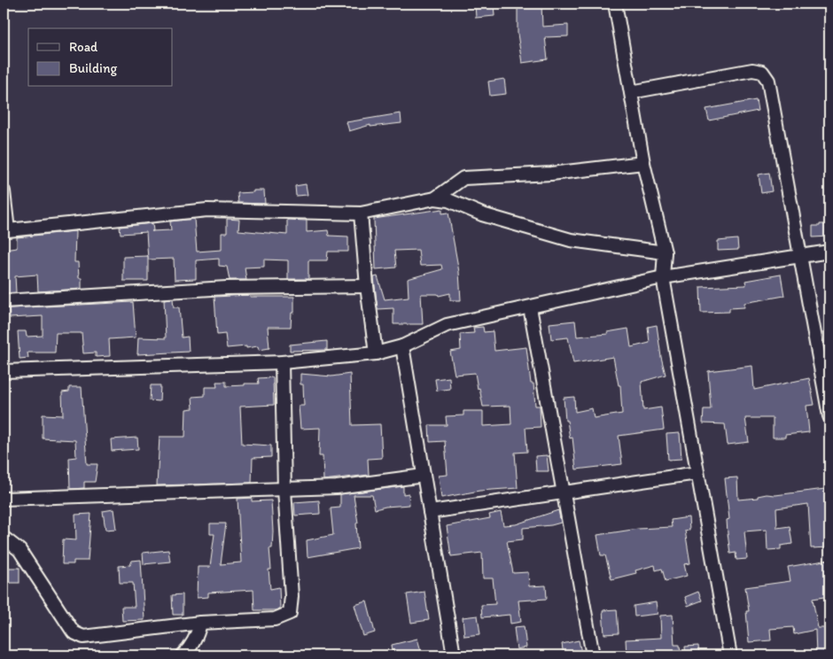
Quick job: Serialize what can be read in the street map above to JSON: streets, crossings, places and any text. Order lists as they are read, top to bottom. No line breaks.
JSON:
{"legend":["Road","Building"]}
